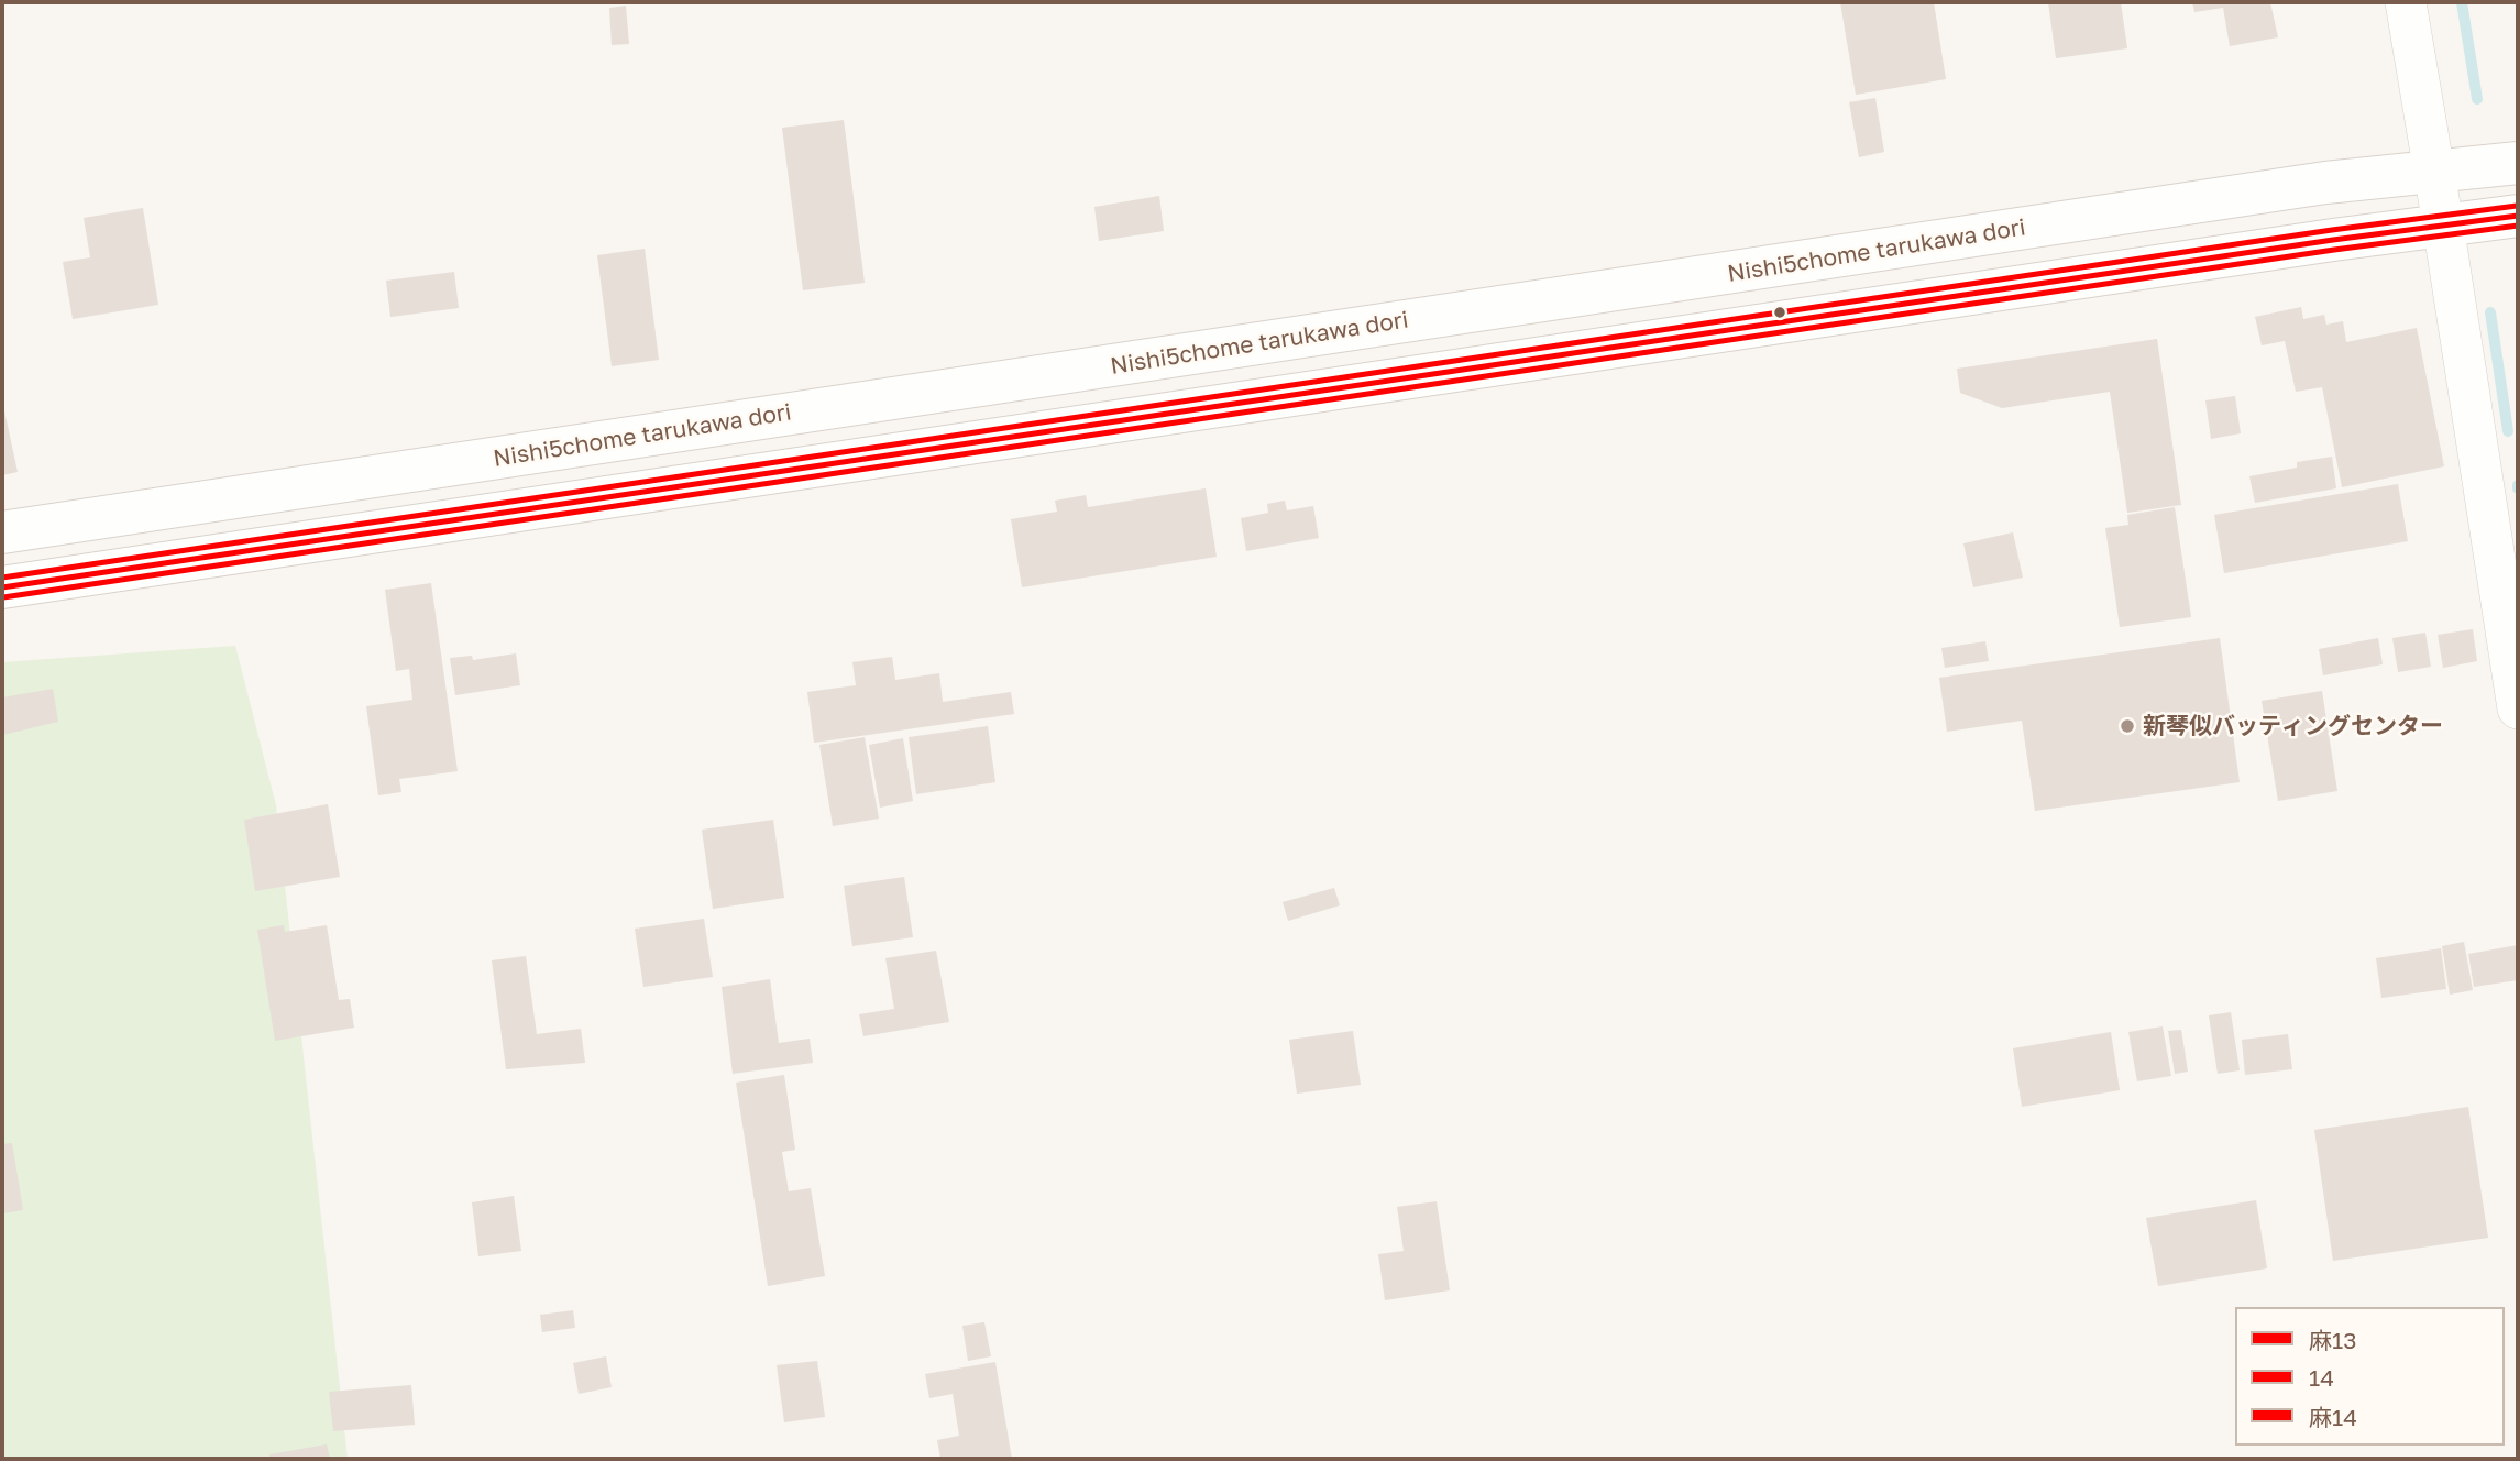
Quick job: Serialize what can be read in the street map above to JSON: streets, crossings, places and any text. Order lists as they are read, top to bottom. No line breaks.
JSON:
{"streets":{"main road":["Nishi5chome tarukawa dori"]},"places":["新琴似バッティングセンター"],"lines":["transit line 麻14","transit line 麻13","transit line 14"],"legend":["麻13","14","麻14"]}
